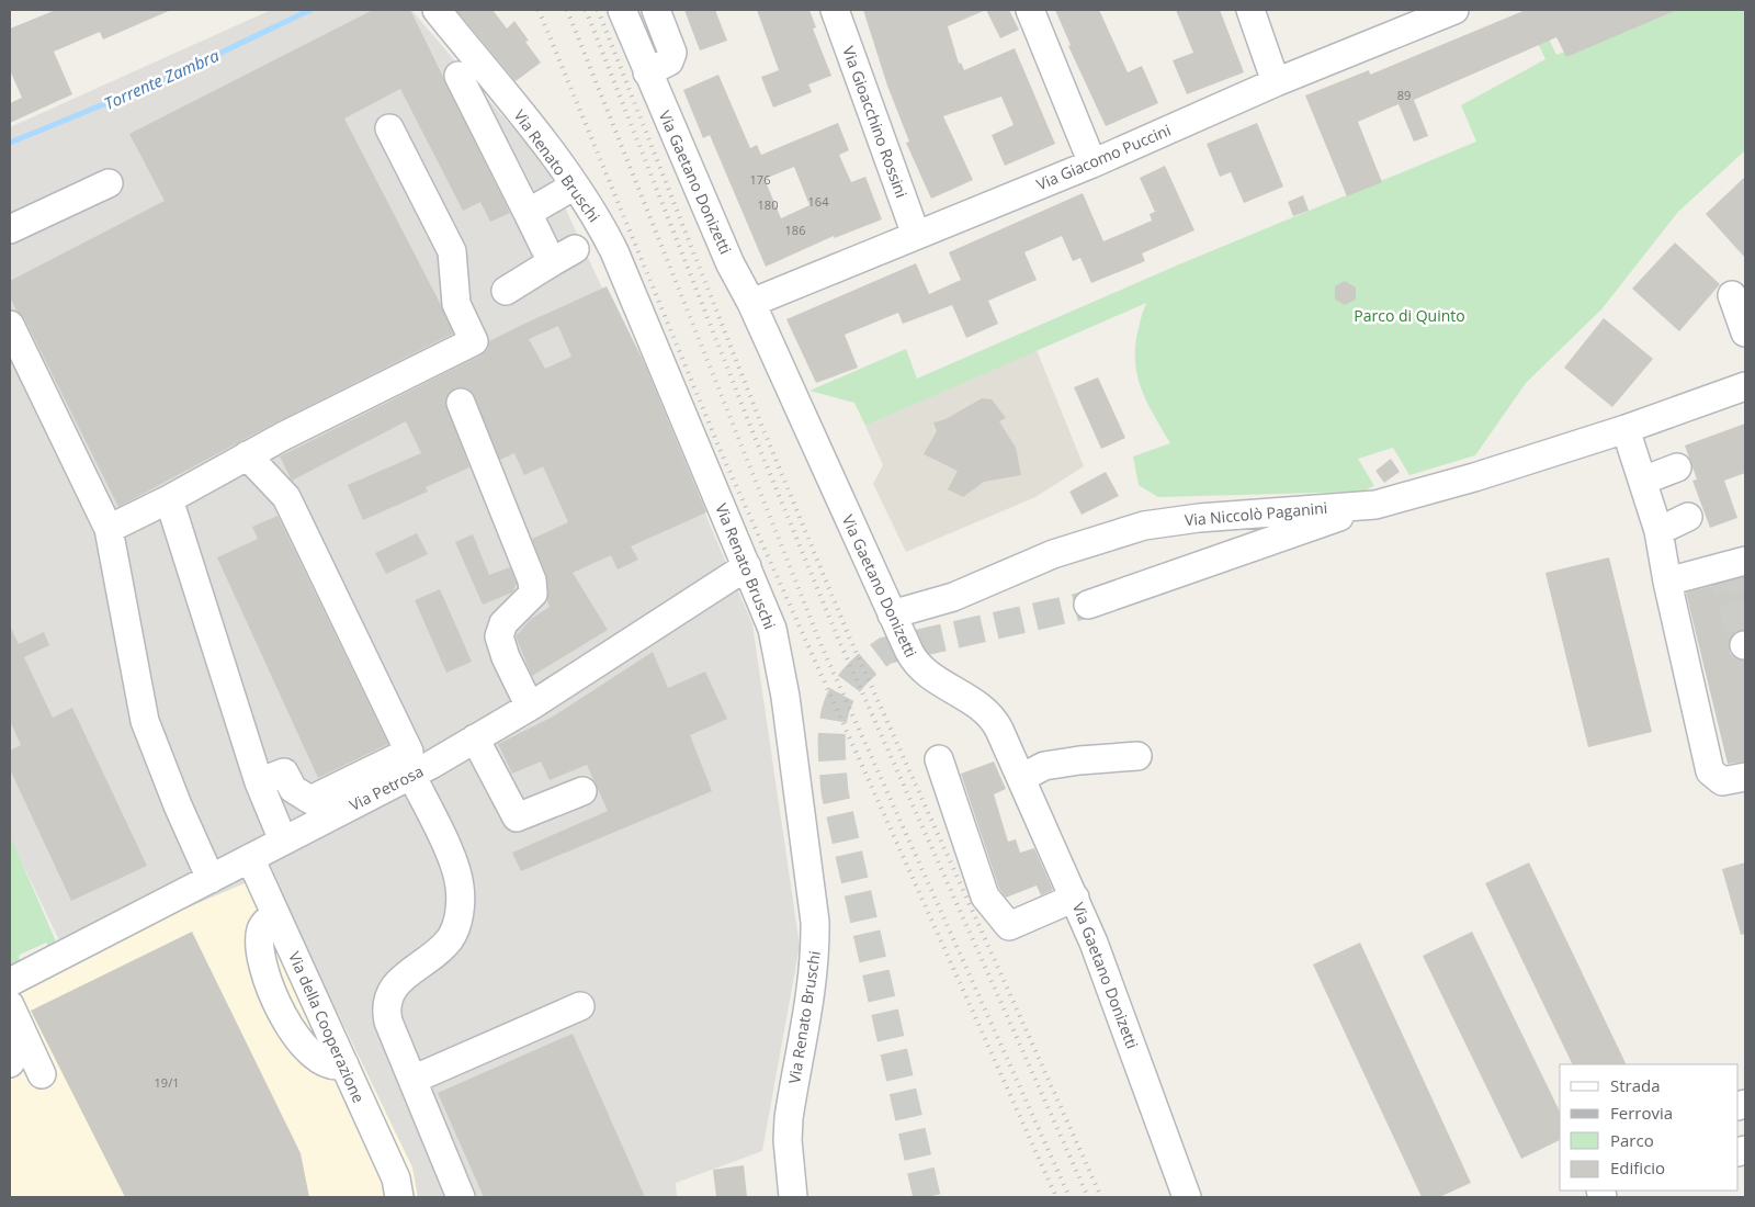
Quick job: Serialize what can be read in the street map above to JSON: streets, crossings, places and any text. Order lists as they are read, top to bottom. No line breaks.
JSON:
{"streets":{"street":["Via Gioacchino Rossini","Via Giacomo Puccini","Via Renato Bruschi","Via Gaetano Donizetti","Via Niccolò Paganini","Via Petrosa","Via della Cooperazione"]},"crossings":[["Via Gioacchino Rossini","Via Giacomo Puccini"],["Via Giacomo Puccini","Via Gaetano Donizetti"],["Via Renato Bruschi","Via Petrosa"],["Via Gaetano Donizetti","Via Niccolò Paganini"],["Via Petrosa","Via della Cooperazione"]],"water":["Torrente Zambra"],"parks":["Parco di Quinto"],"house_numbers":["89","176","164","180","186","19/1"],"legend":["Strada","Ferrovia","Parco","Edificio"]}
